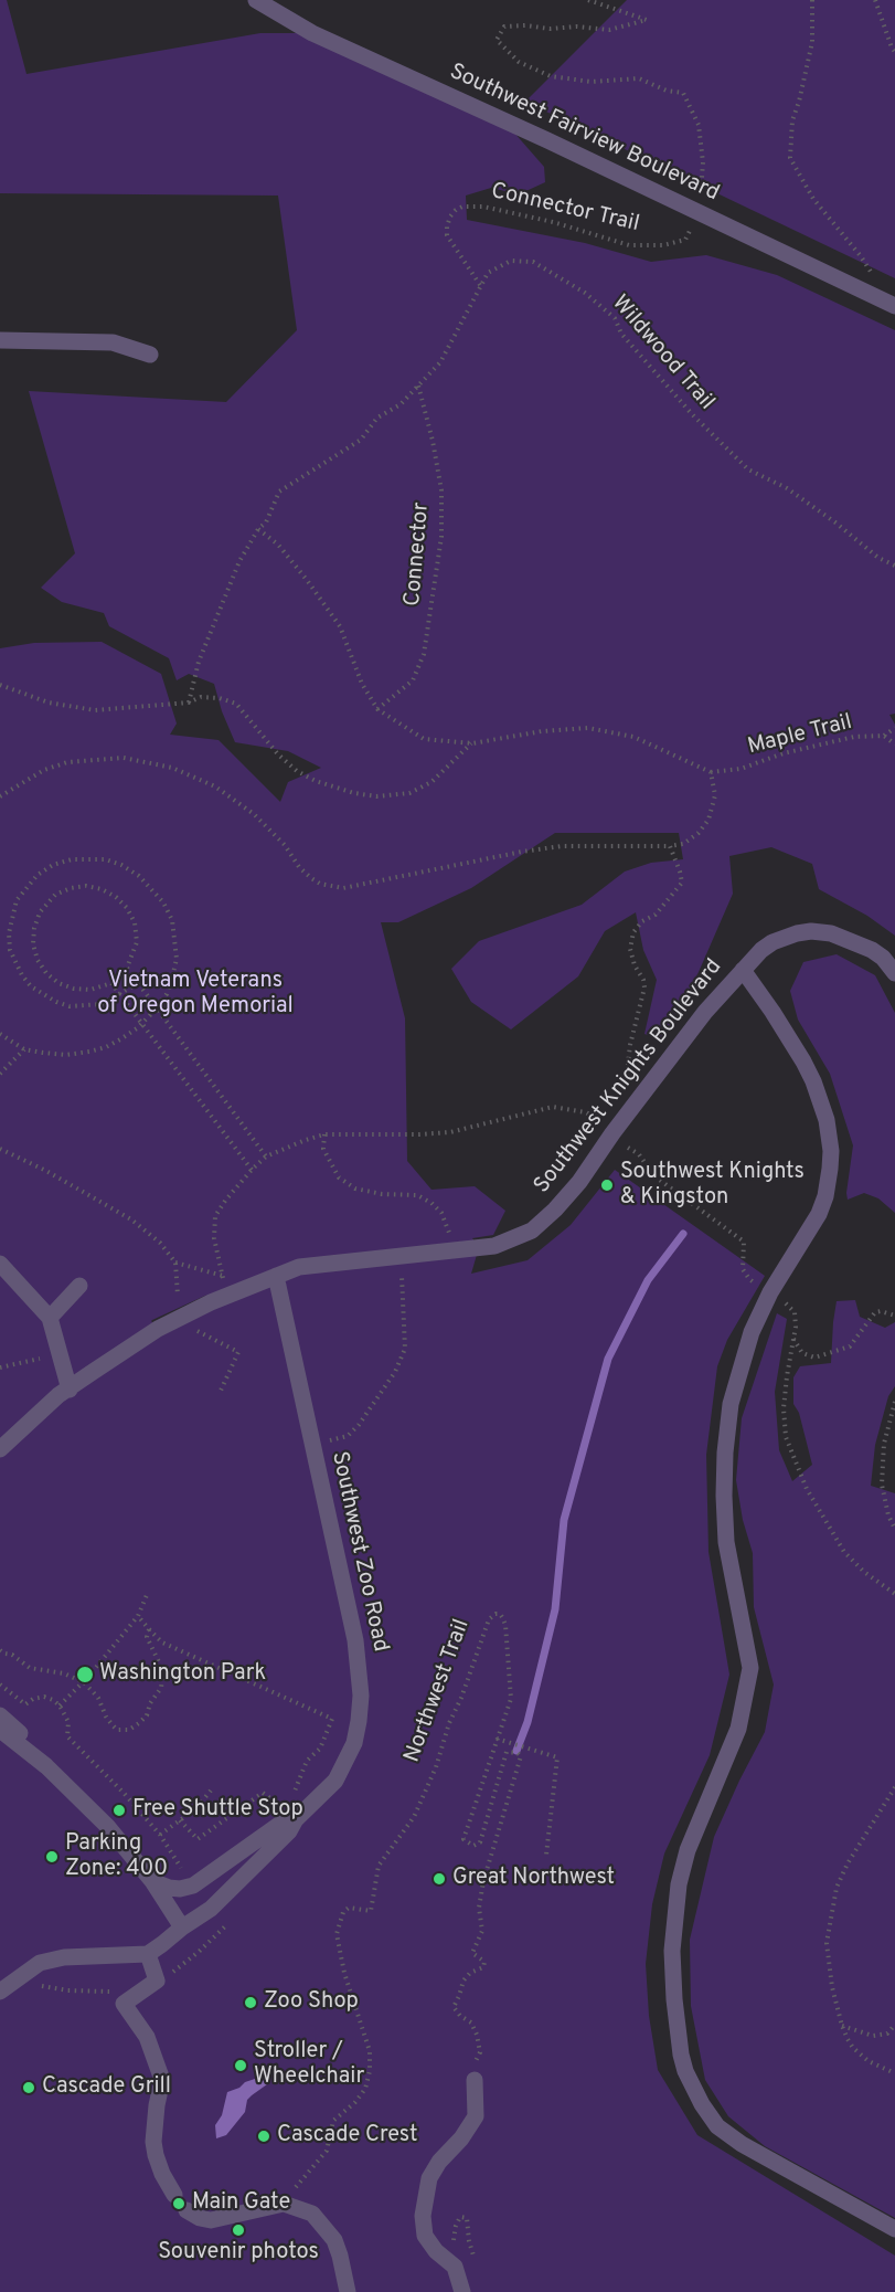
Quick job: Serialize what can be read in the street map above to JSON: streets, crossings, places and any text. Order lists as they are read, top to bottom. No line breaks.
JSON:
{"streets":{"street":["Southwest Fairview Boulevard","Southwest Knights Boulevard","Southwest Zoo Road"],"path":["Connector Trail","Wildwood Trail","Connector","Maple Trail","Northwest Trail"]},"crossings":[["Southwest Fairview Boulevard","Connector Trail"],["Connector Trail","Wildwood Trail"],["Wildwood Trail","Connector"],["Southwest Knights Boulevard","Southwest Zoo Road"]],"parks":["Vietnam Veterans of Oregon Memorial"],"places":["Southwest Knights & Kingston","Washington Park","Free Shuttle Stop","Parking Zone: 400","Great Northwest","Zoo Shop","Stroller / Wheelchair","Cascade Grill","Cascade Crest","Main Gate","Souvenir photos"]}
